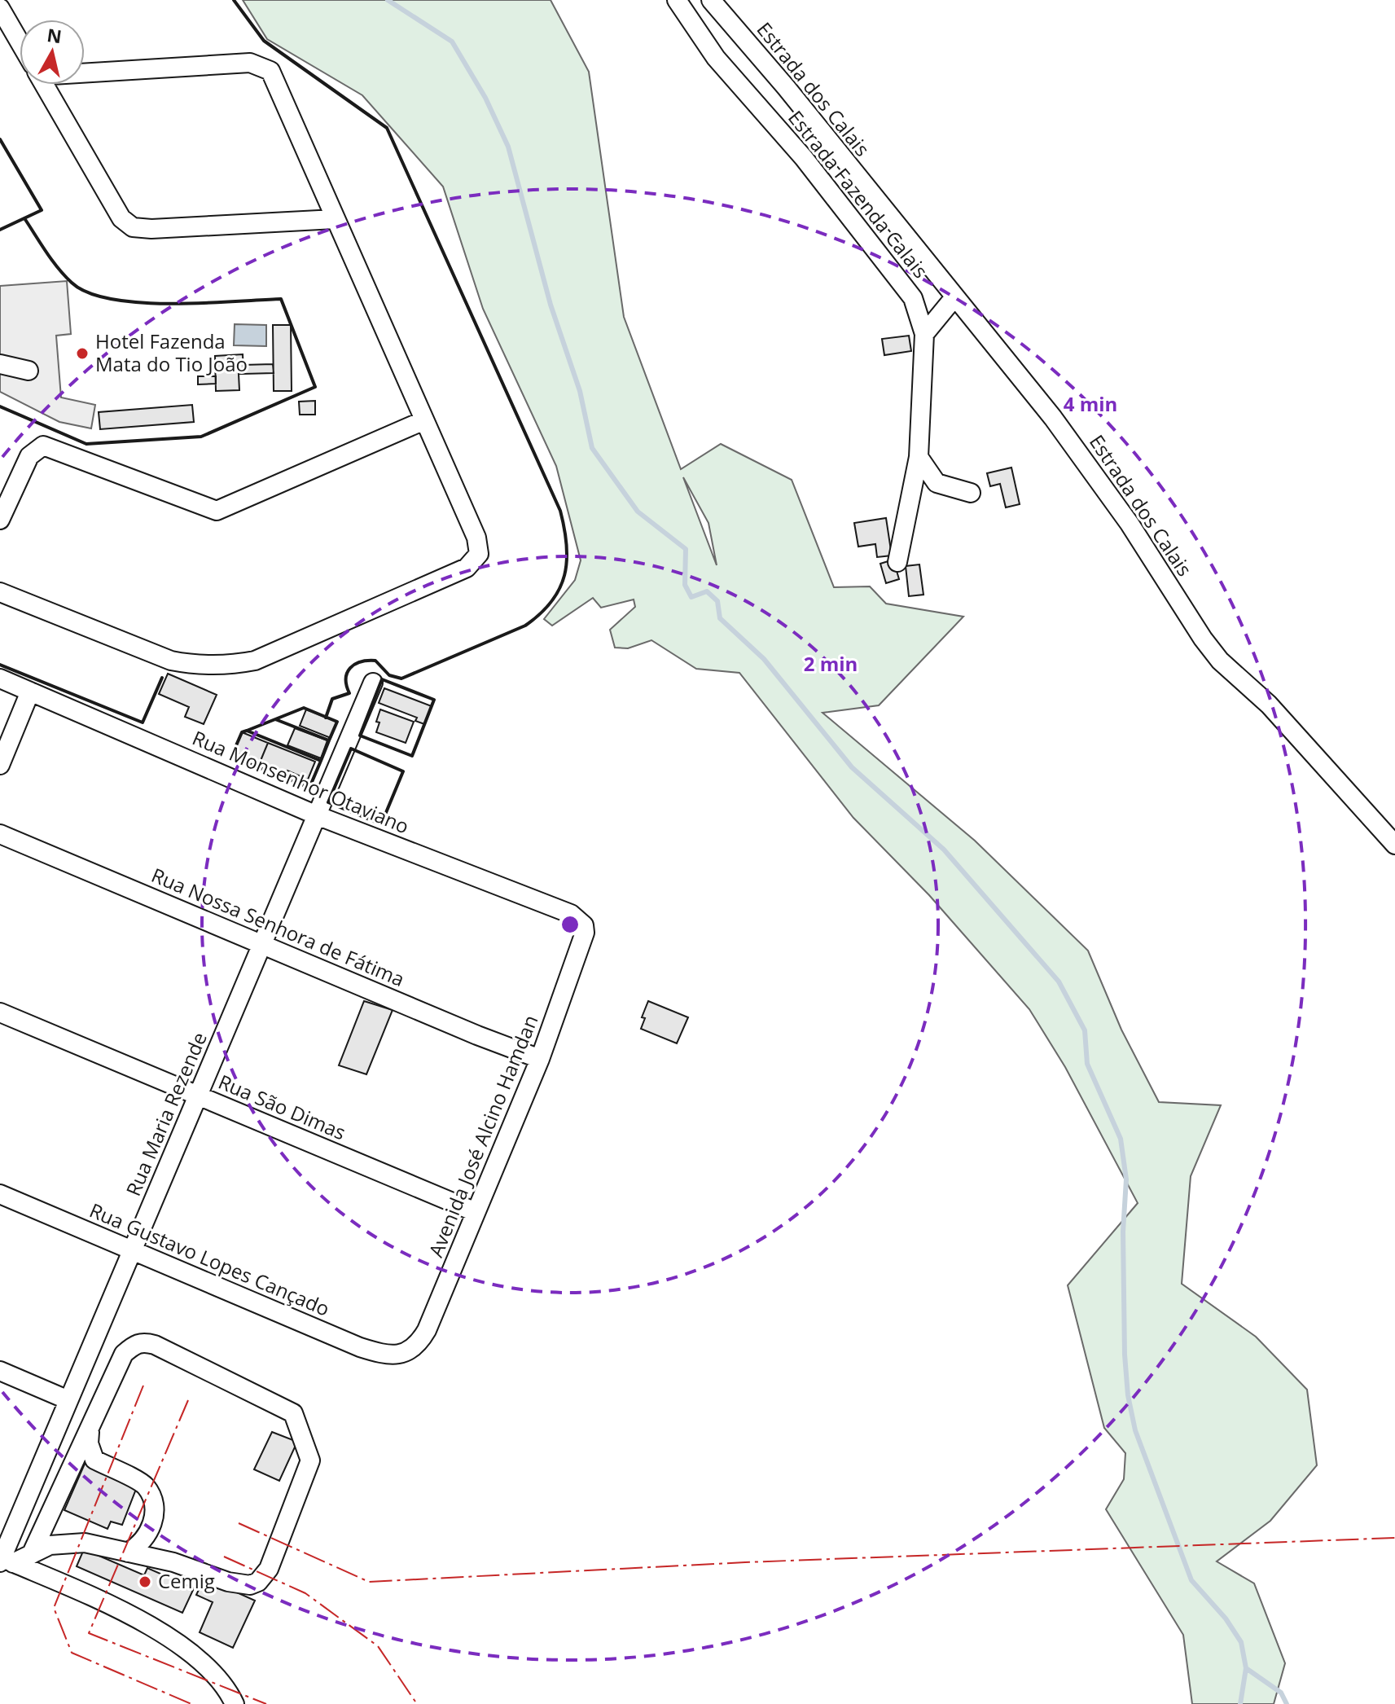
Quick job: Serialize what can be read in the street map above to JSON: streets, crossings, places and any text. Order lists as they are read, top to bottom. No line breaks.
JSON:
{"streets":{"street":["Estrada dos Calais","Estrada Fazenda Calais","Rua Monsenhor Otaviano","Rua Nossa Senhora de Fátima","Rua São Dimas","Rua Maria Rezende","Avenida José Alcino Hamdan","Rua Gustavo Lopes Cançado"]},"crossings":[["Rua Monsenhor Otaviano","Rua Maria Rezende"],["Rua Monsenhor Otaviano","Avenida José Alcino Hamdan"],["Rua Nossa Senhora de Fátima","Rua Maria Rezende"],["Rua Nossa Senhora de Fátima","Avenida José Alcino Hamdan"],["Rua São Dimas","Rua Maria Rezende"],["Rua São Dimas","Avenida José Alcino Hamdan"],["Rua Maria Rezende","Rua Gustavo Lopes Cançado"],["Avenida José Alcino Hamdan","Rua Gustavo Lopes Cançado"]],"places":["Hotel Fazenda Mata do Tio João","Cemig"],"north":"top","rings":["4 min","2 min"]}
